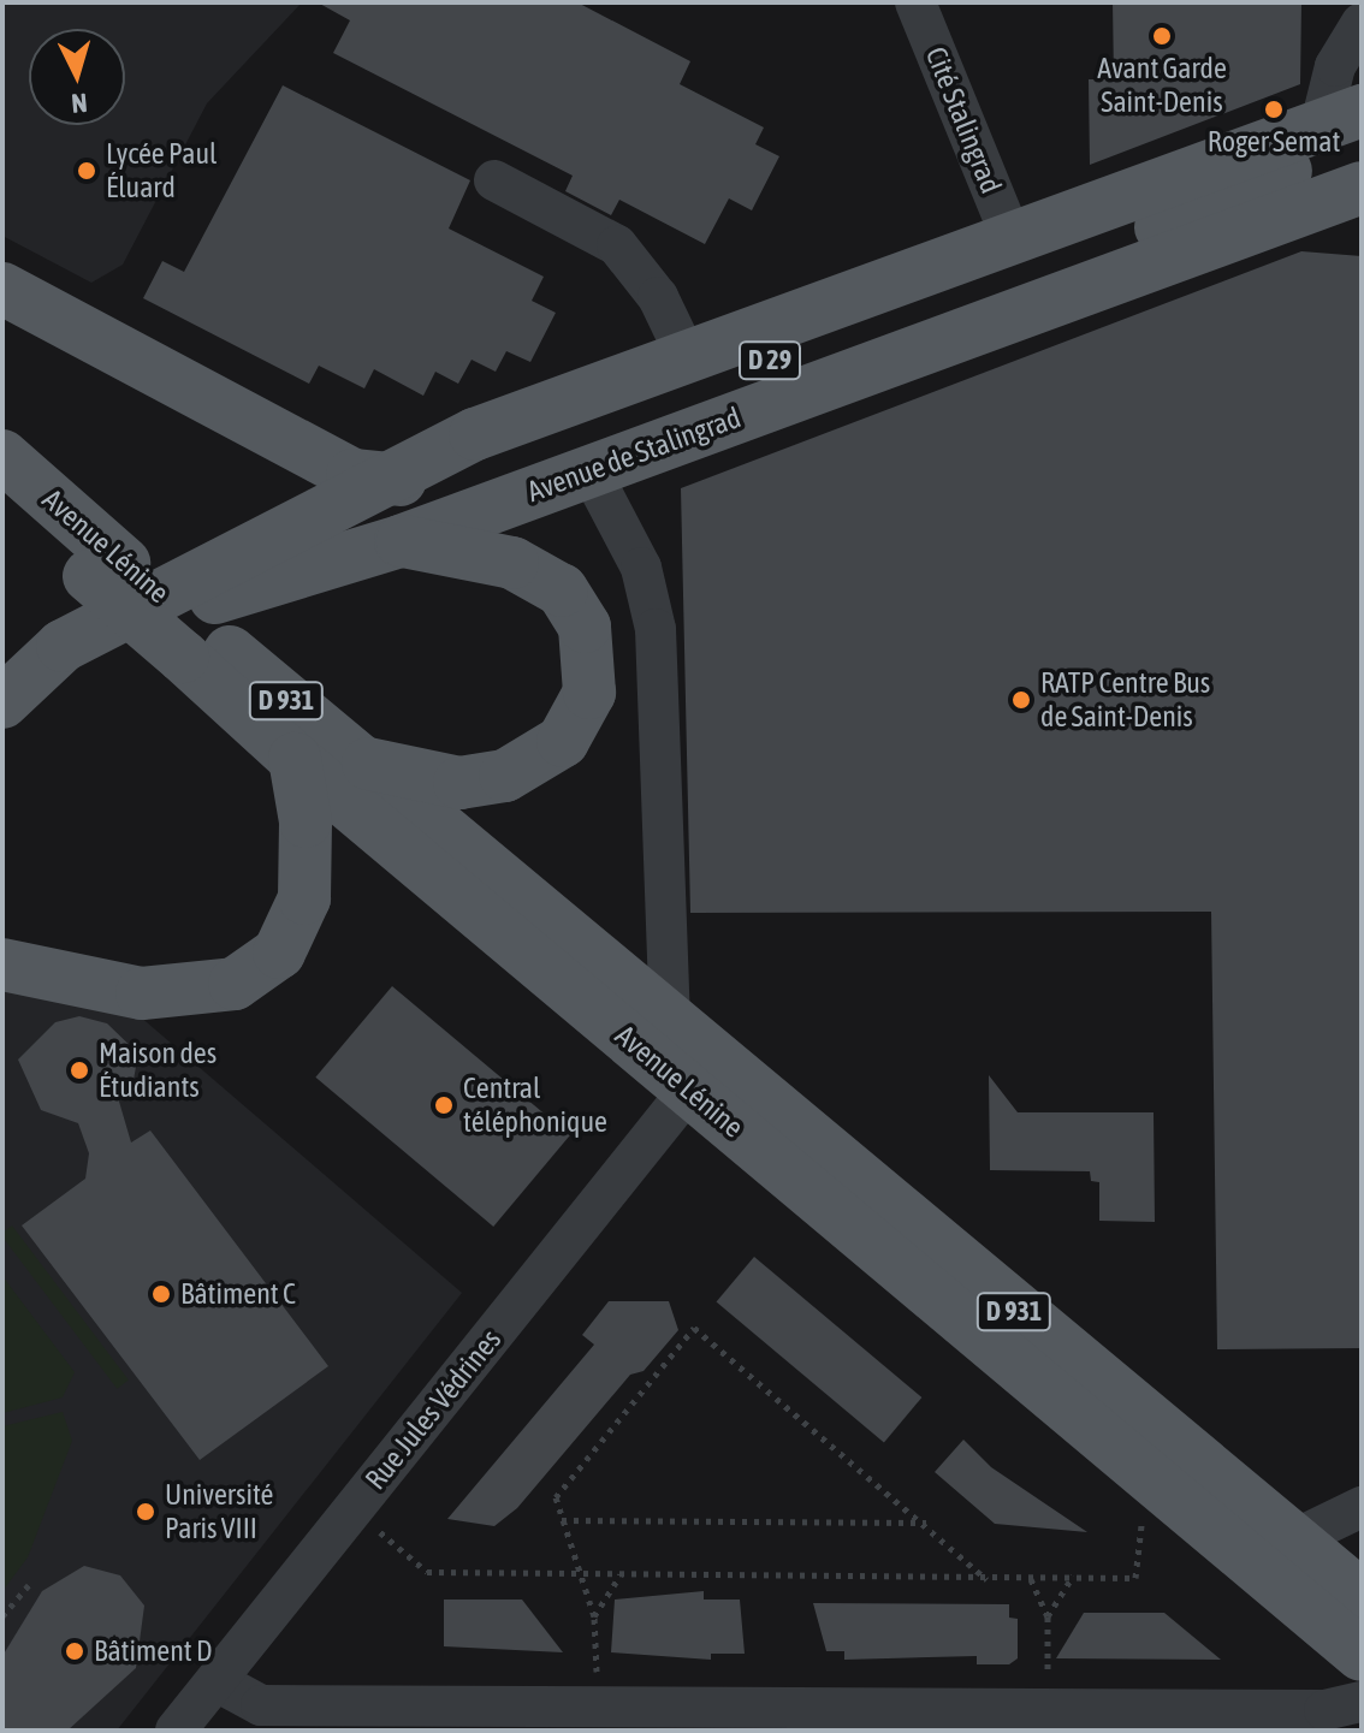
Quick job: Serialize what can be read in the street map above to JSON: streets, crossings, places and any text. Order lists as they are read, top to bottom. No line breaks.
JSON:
{"streets":{"main road":["D 29","Avenue de Stalingrad","Avenue Lénine","D 931"],"street":["Cité Stalingrad","Rue Jules Védrines"]},"crossings":[["Cité Stalingrad","Avenue de Stalingrad"],["D 29","Avenue de Stalingrad"],["Avenue Lénine","Rue Jules Védrines"]],"places":["Avant Garde Saint-Denis","Roger Semat","Lycée Paul Éluard","RATP Centre Bus de Saint-Denis","Maison des Étudiants","Central téléphonique","Bâtiment C","Université Paris VIII","Bâtiment D"],"north":"bottom"}
